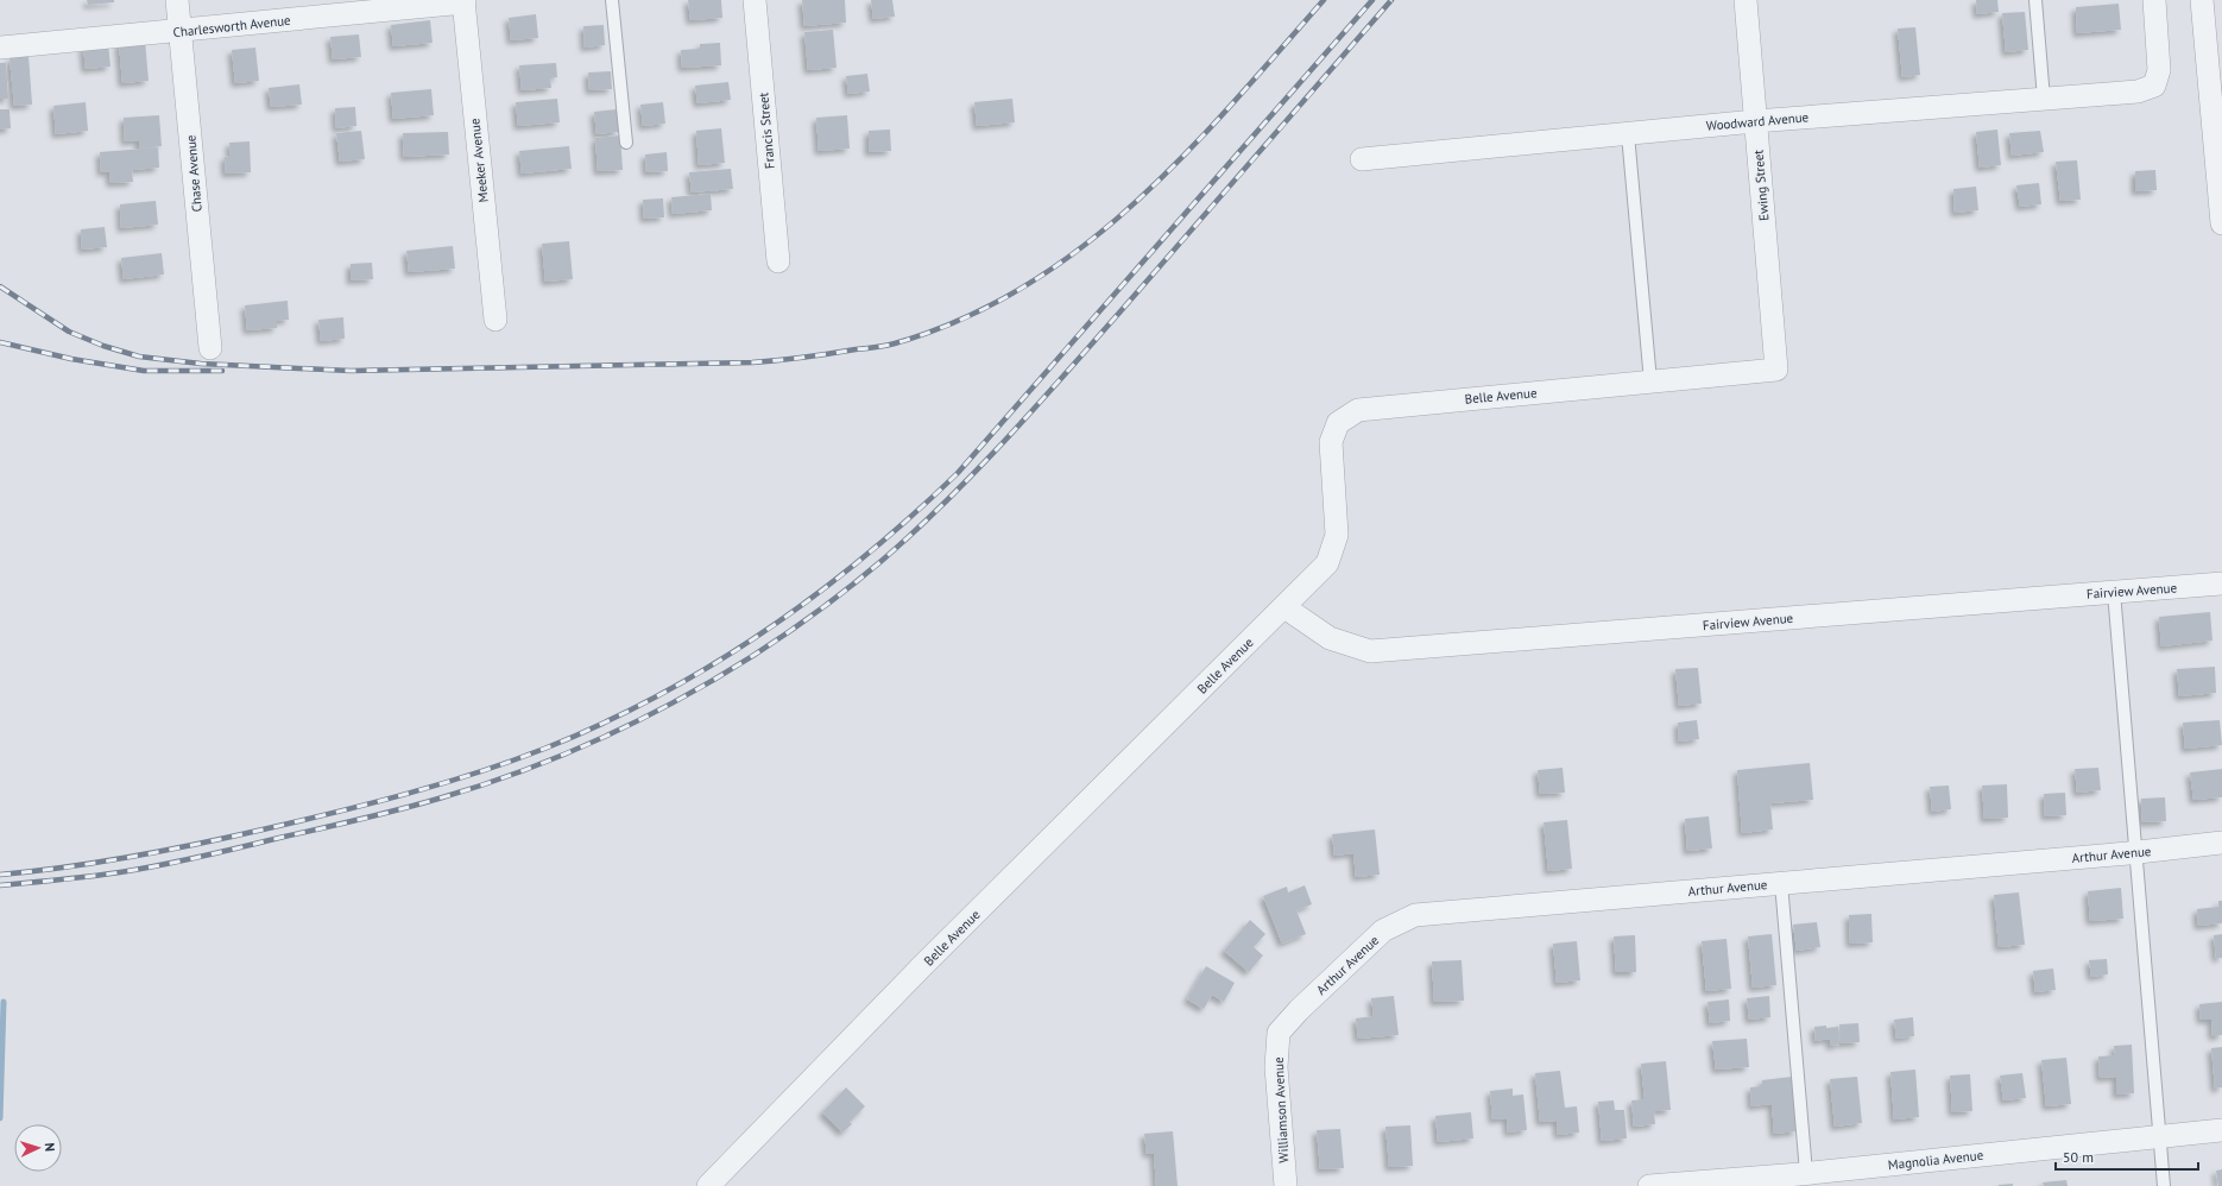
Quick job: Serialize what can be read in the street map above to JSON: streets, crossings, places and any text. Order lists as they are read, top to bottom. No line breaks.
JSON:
{"streets":{"street":["Charlesworth Avenue","Woodward Avenue","Francis Street","Meeker Avenue","Chase Avenue","Ewing Street","Belle Avenue","Fairview Avenue","Arthur Avenue","Williamson Avenue","Magnolia Avenue"]},"crossings":[["Charlesworth Avenue","Meeker Avenue"],["Charlesworth Avenue","Chase Avenue"],["Woodward Avenue","Ewing Street"],["Ewing Street","Belle Avenue"],["Belle Avenue","Fairview Avenue"],["Arthur Avenue","Williamson Avenue"]],"scale_bar":"50 m","north":"right"}
